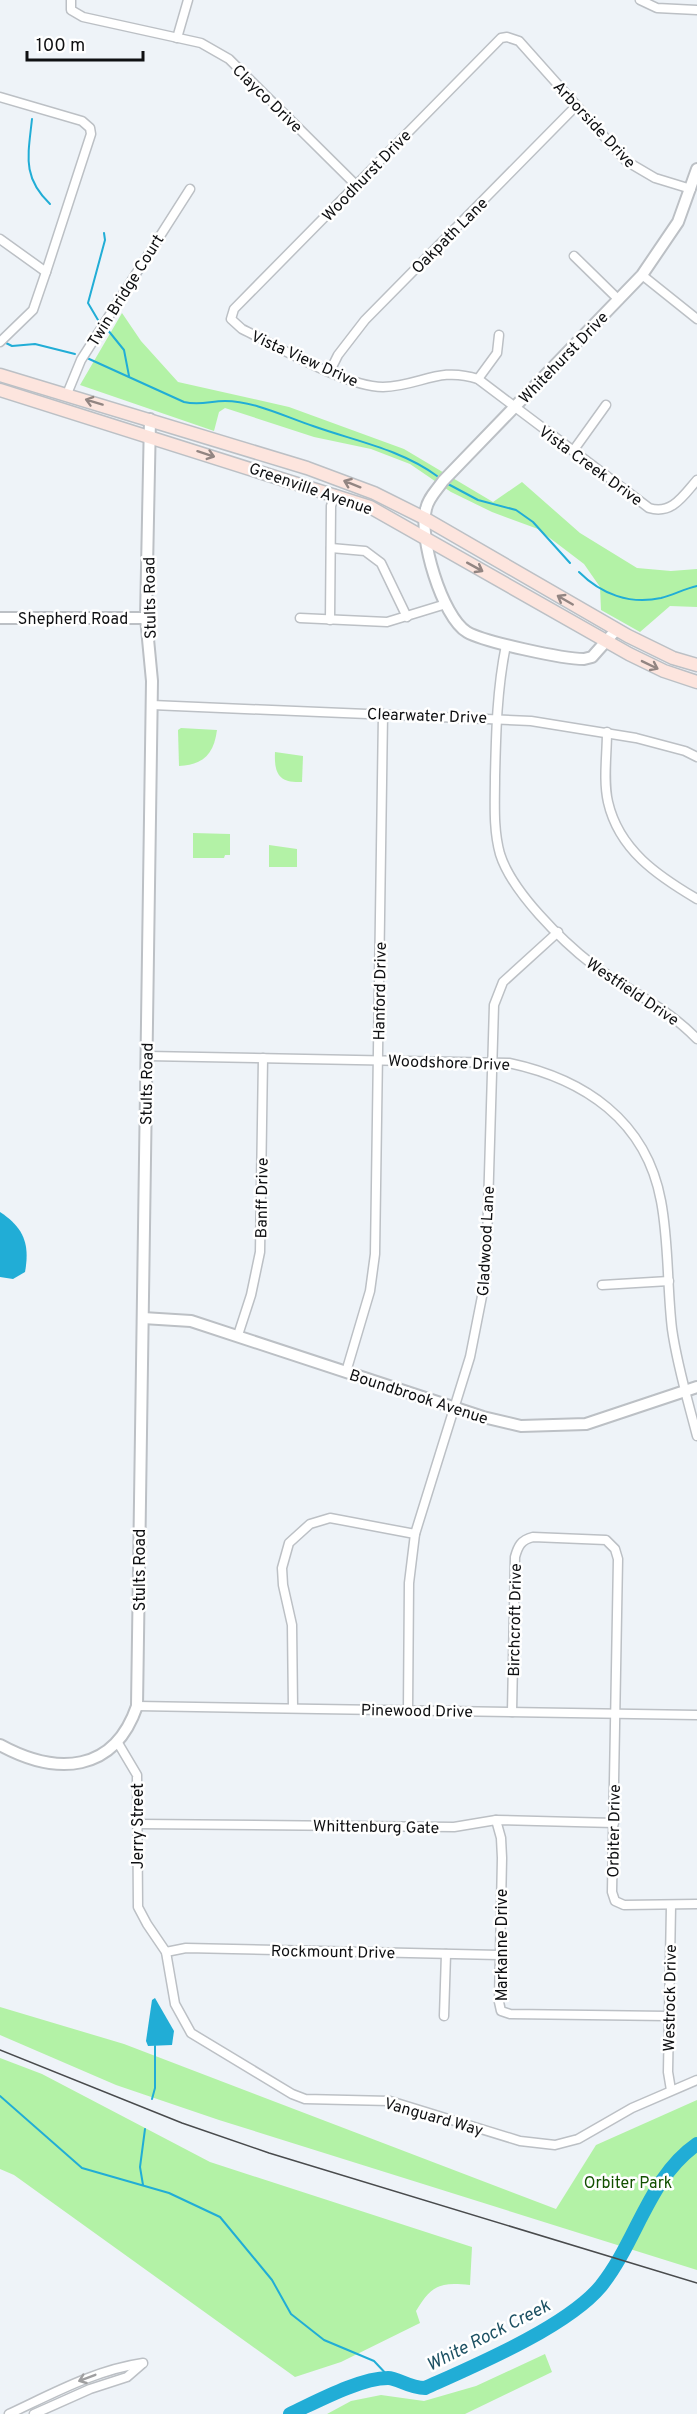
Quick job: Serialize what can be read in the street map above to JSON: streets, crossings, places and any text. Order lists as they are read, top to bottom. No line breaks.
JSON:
{"streets":{"main road":["Greenville Avenue"],"street":["Clayco Drive","Arborside Drive","Woodhurst Drive","Oakpath Lane","Twin Bridge Court","Whitehurst Drive","Vista View Drive","Vista Creek Drive","Stults Road","Shepherd Road","Clearwater Drive","Hanford Drive","Westfield Drive","Woodshore Drive","Banff Drive","Gladwood Lane","Boundbrook Avenue","Birchcroft Drive","Pinewood Drive","Jerry Street","Whittenburg Gate","Orbiter Drive","Markanne Drive","Rockmount Drive","Westrock Drive","Vanguard Way"]},"crossings":[["Clayco Drive","Woodhurst Drive"],["Arborside Drive","Woodhurst Drive"],["Arborside Drive","Oakpath Lane"],["Arborside Drive","Whitehurst Drive"],["Woodhurst Drive","Vista View Drive"],["Oakpath Lane","Vista View Drive"],["Twin Bridge Court","Greenville Avenue"],["Whitehurst Drive","Vista View Drive"],["Whitehurst Drive","Vista Creek Drive"],["Whitehurst Drive","Greenville Avenue"],["Whitehurst Drive","Westfield Drive"],["Vista View Drive","Vista Creek Drive"],["Greenville Avenue","Stults Road"],["Stults Road","Shepherd Road"],["Stults Road","Clearwater Drive"],["Stults Road","Woodshore Drive"],["Stults Road","Boundbrook Avenue"],["Stults Road","Pinewood Drive"],["Stults Road","Jerry Street"],["Clearwater Drive","Hanford Drive"],["Clearwater Drive","Westfield Drive"],["Hanford Drive","Woodshore Drive"],["Hanford Drive","Boundbrook Avenue"],["Westfield Drive","Gladwood Lane"],["Woodshore Drive","Banff Drive"],["Woodshore Drive","Gladwood Lane"],["Woodshore Drive","Boundbrook Avenue"],["Banff Drive","Boundbrook Avenue"],["Gladwood Lane","Boundbrook Avenue"],["Gladwood Lane","Pinewood Drive"],["Birchcroft Drive","Pinewood Drive"],["Birchcroft Drive","Orbiter Drive"],["Pinewood Drive","Orbiter Drive"],["Jerry Street","Whittenburg Gate"],["Jerry Street","Vanguard Way"],["Whittenburg Gate","Orbiter Drive"],["Whittenburg Gate","Markanne Drive"],["Orbiter Drive","Westrock Drive"],["Markanne Drive","Rockmount Drive"],["Markanne Drive","Westrock Drive"],["Rockmount Drive","Vanguard Way"],["Westrock Drive","Vanguard Way"]],"water":["White Rock Creek"],"parks":["Orbiter Park"],"scale_bar":"100 m"}
